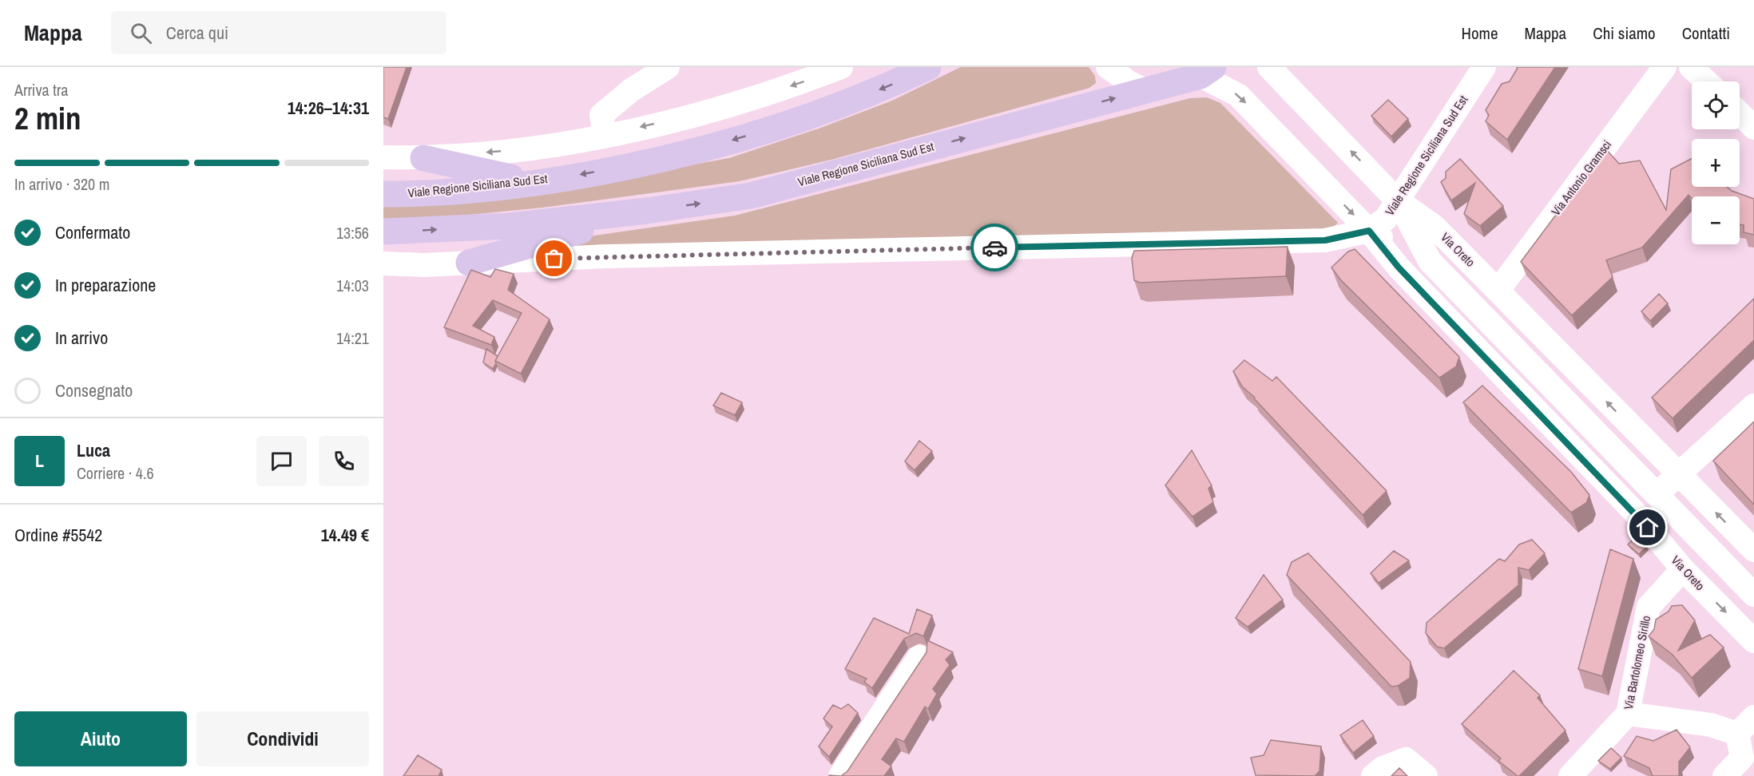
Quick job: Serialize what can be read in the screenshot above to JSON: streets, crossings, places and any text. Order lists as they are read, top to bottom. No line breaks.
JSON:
{"streets":{"main road":["Viale Regione Siciliana Sud Est"],"street":["Via Antonio Gramsci","Via Oreto","Via Bartolomeo Sirillo"]},"crossings":[["Viale Regione Siciliana Sud Est","Via Oreto"],["Via Antonio Gramsci","Via Oreto"],["Via Oreto","Via Bartolomeo Sirillo"]],"page":{"header":"Mappa","search":"Cerca qui","nav":["Home","Mappa","Chi siamo","Contatti"],"heading":["2 min","Arriva tra","14:26–14:31"],"panel":["Luca","Corriere · 4.6","Ordine #5542","14.49 €"],"map_buttons":["+","−"],"bar":"In arrivo · 320 m","list":[["Confermato","13:56"],["In preparazione","14:03"],["In arrivo","14:21"],"Consegnato"],"round":"L","buttons":["Aiuto","Condividi"]}}
